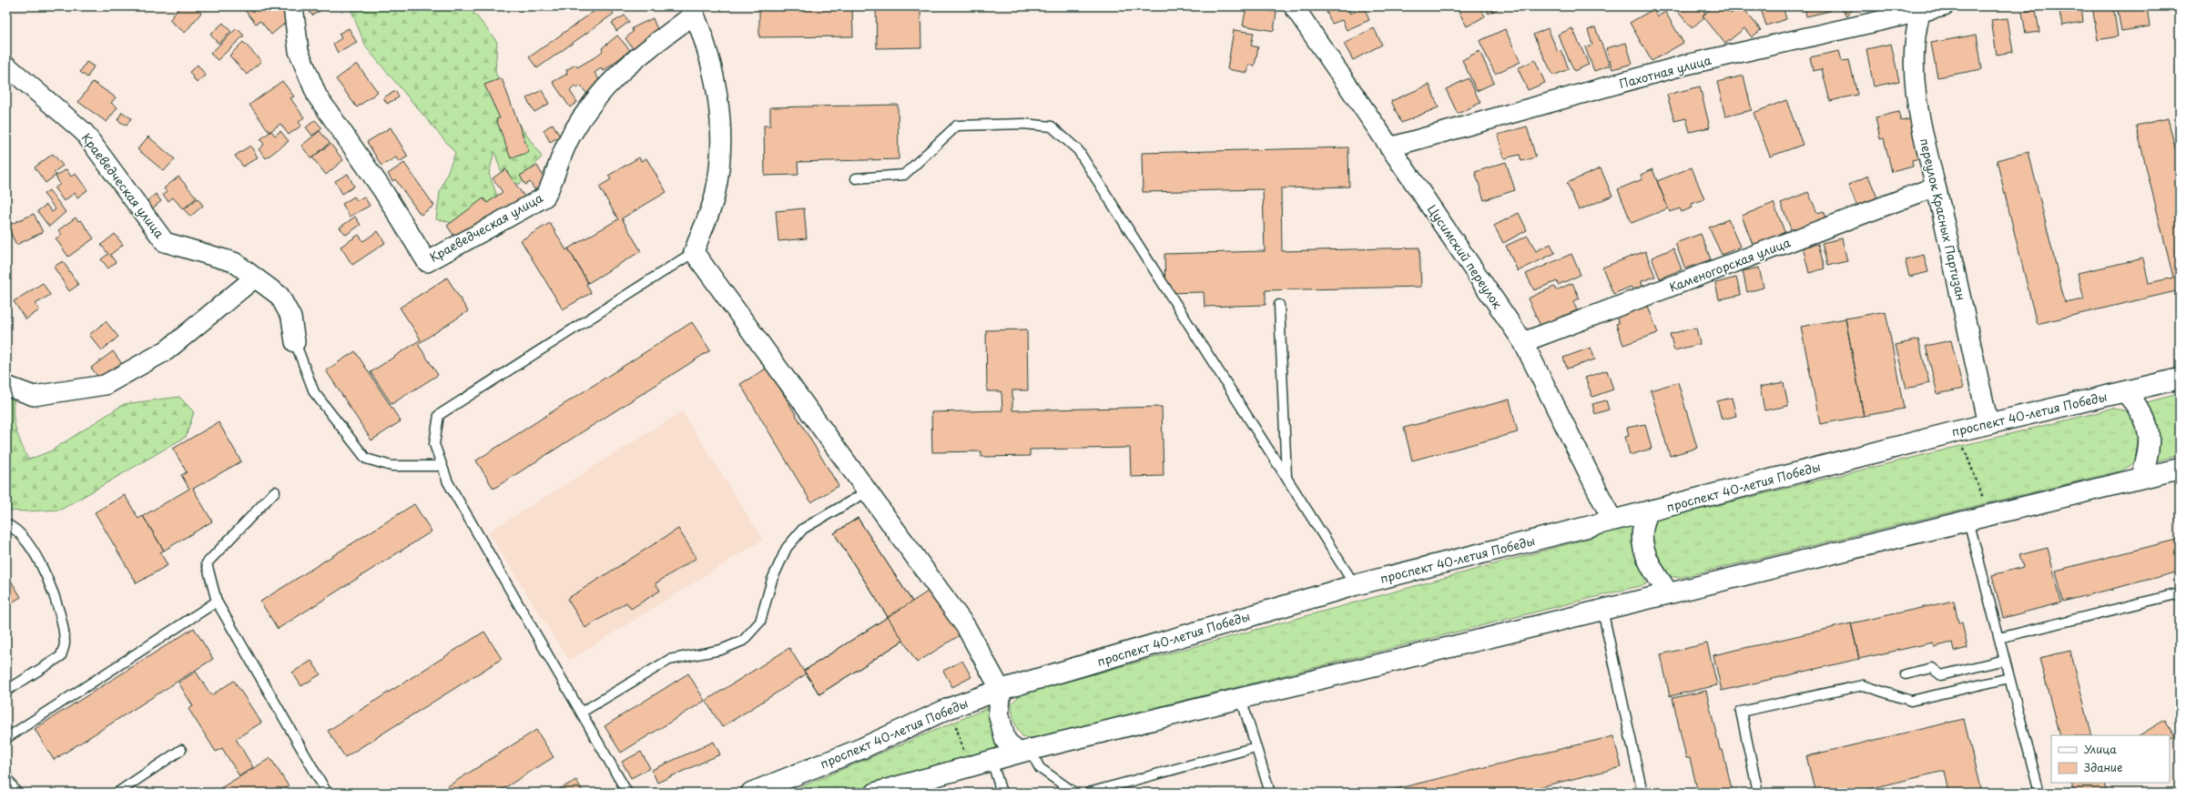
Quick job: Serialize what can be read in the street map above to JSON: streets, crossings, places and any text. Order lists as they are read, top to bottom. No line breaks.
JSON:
{"streets":{"main road":["проспект 40-летия Победы"],"street":["Пахотная улица","Краеведческая улица","переулок Красных Партизан","Цусимский переулок","Каменогорская улица"]},"crossings":[["Пахотная улица","переулок Красных Партизан"],["Пахотная улица","Цусимский переулок"],["переулок Красных Партизан","Каменогорская улица"],["переулок Красных Партизан","проспект 40-летия Победы"],["Цусимский переулок","Каменогорская улица"],["Цусимский переулок","проспект 40-летия Победы"]],"legend":["Улица","Здание"]}
